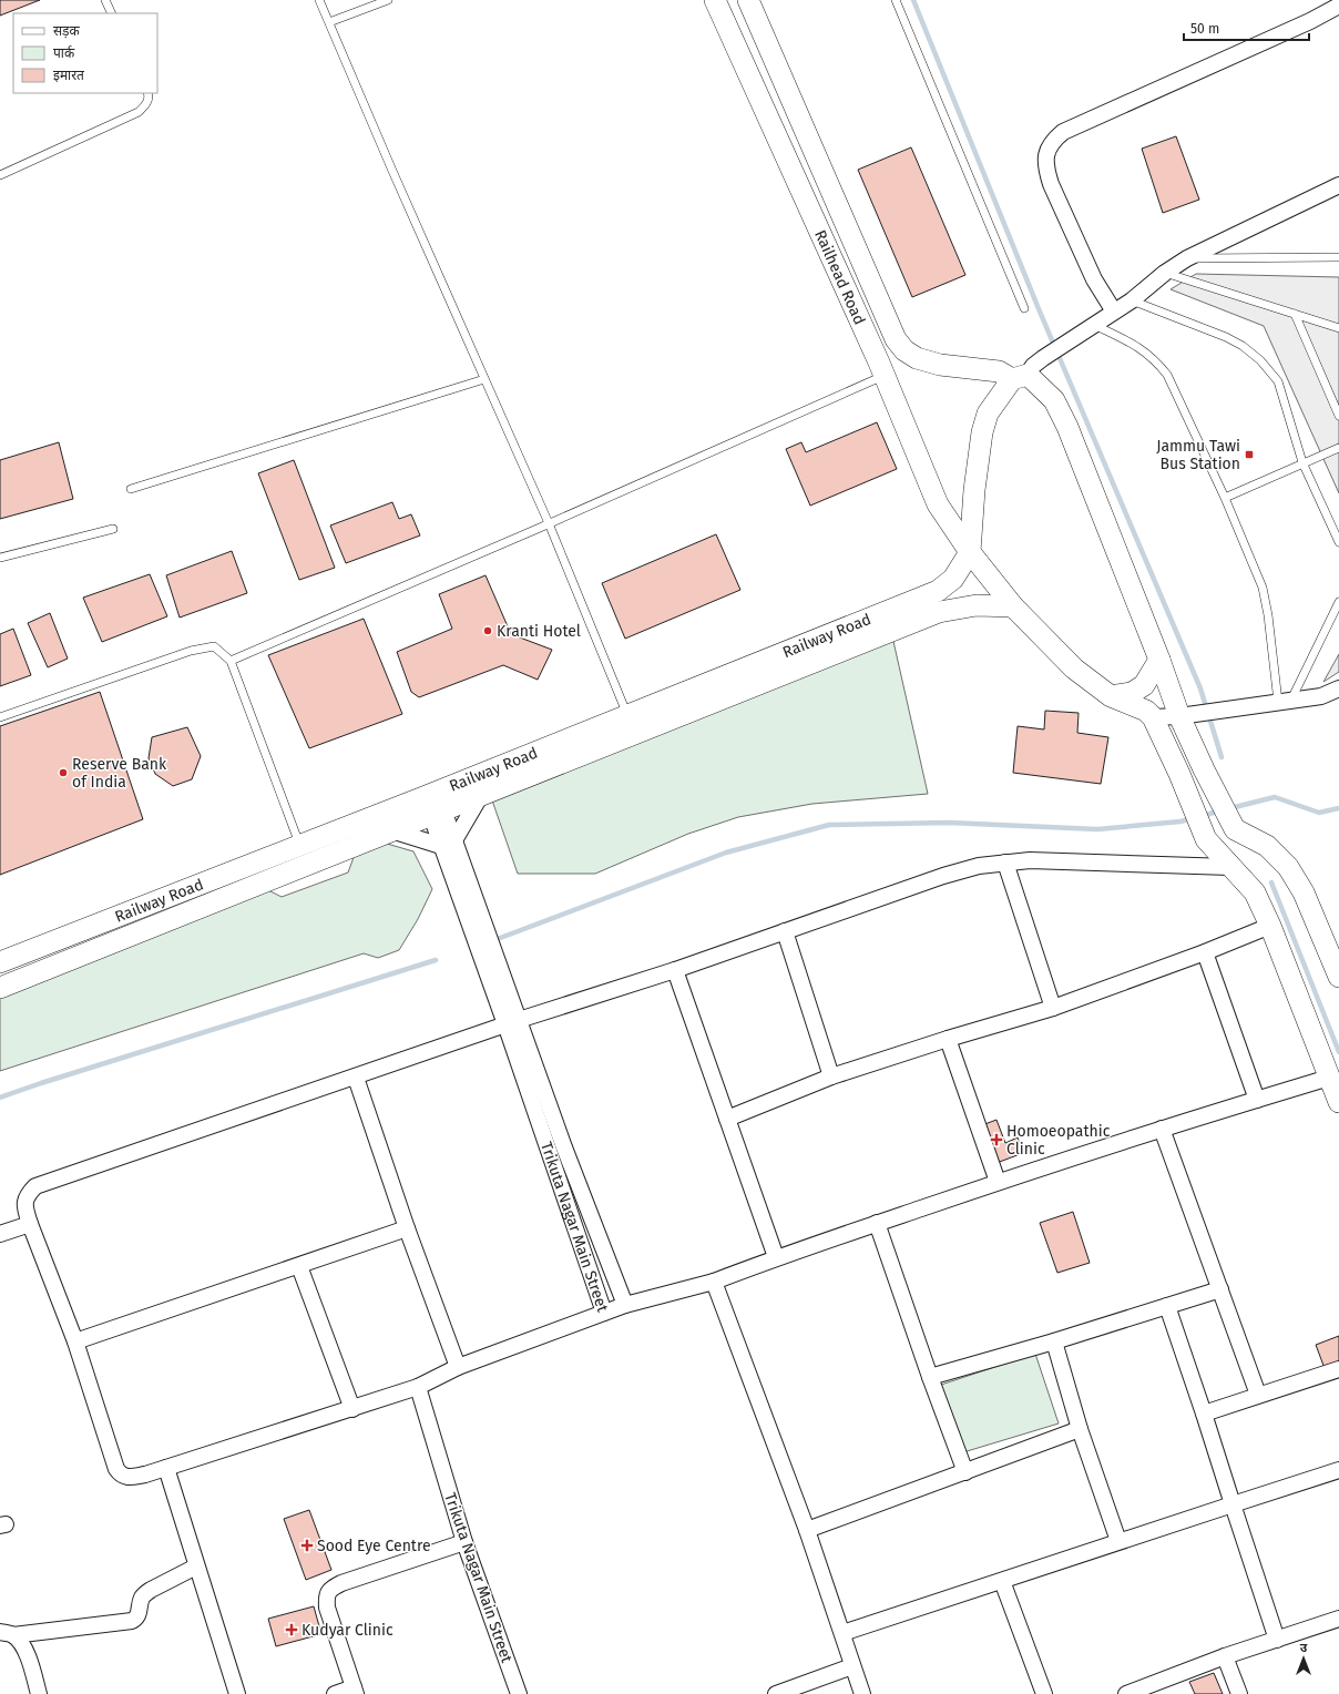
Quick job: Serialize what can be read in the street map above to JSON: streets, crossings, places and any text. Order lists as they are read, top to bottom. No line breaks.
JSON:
{"streets":{"main road":["Railhead Road","Railway Road"],"street":["Trikuta Nagar Main Street"]},"crossings":[["Railhead Road","Railway Road"],["Railway Road","Trikuta Nagar Main Street"]],"places":{"transit":["Jammu Tawi Bus Station"],"other":["Kranti Hotel","Reserve Bank of India"],"health":["Homoeopathic Clinic","Sood Eye Centre","Kudyar Clinic"]},"legend":["सड़क","पार्क","इमारत"],"scale_bar":"50 m","north":"top"}
